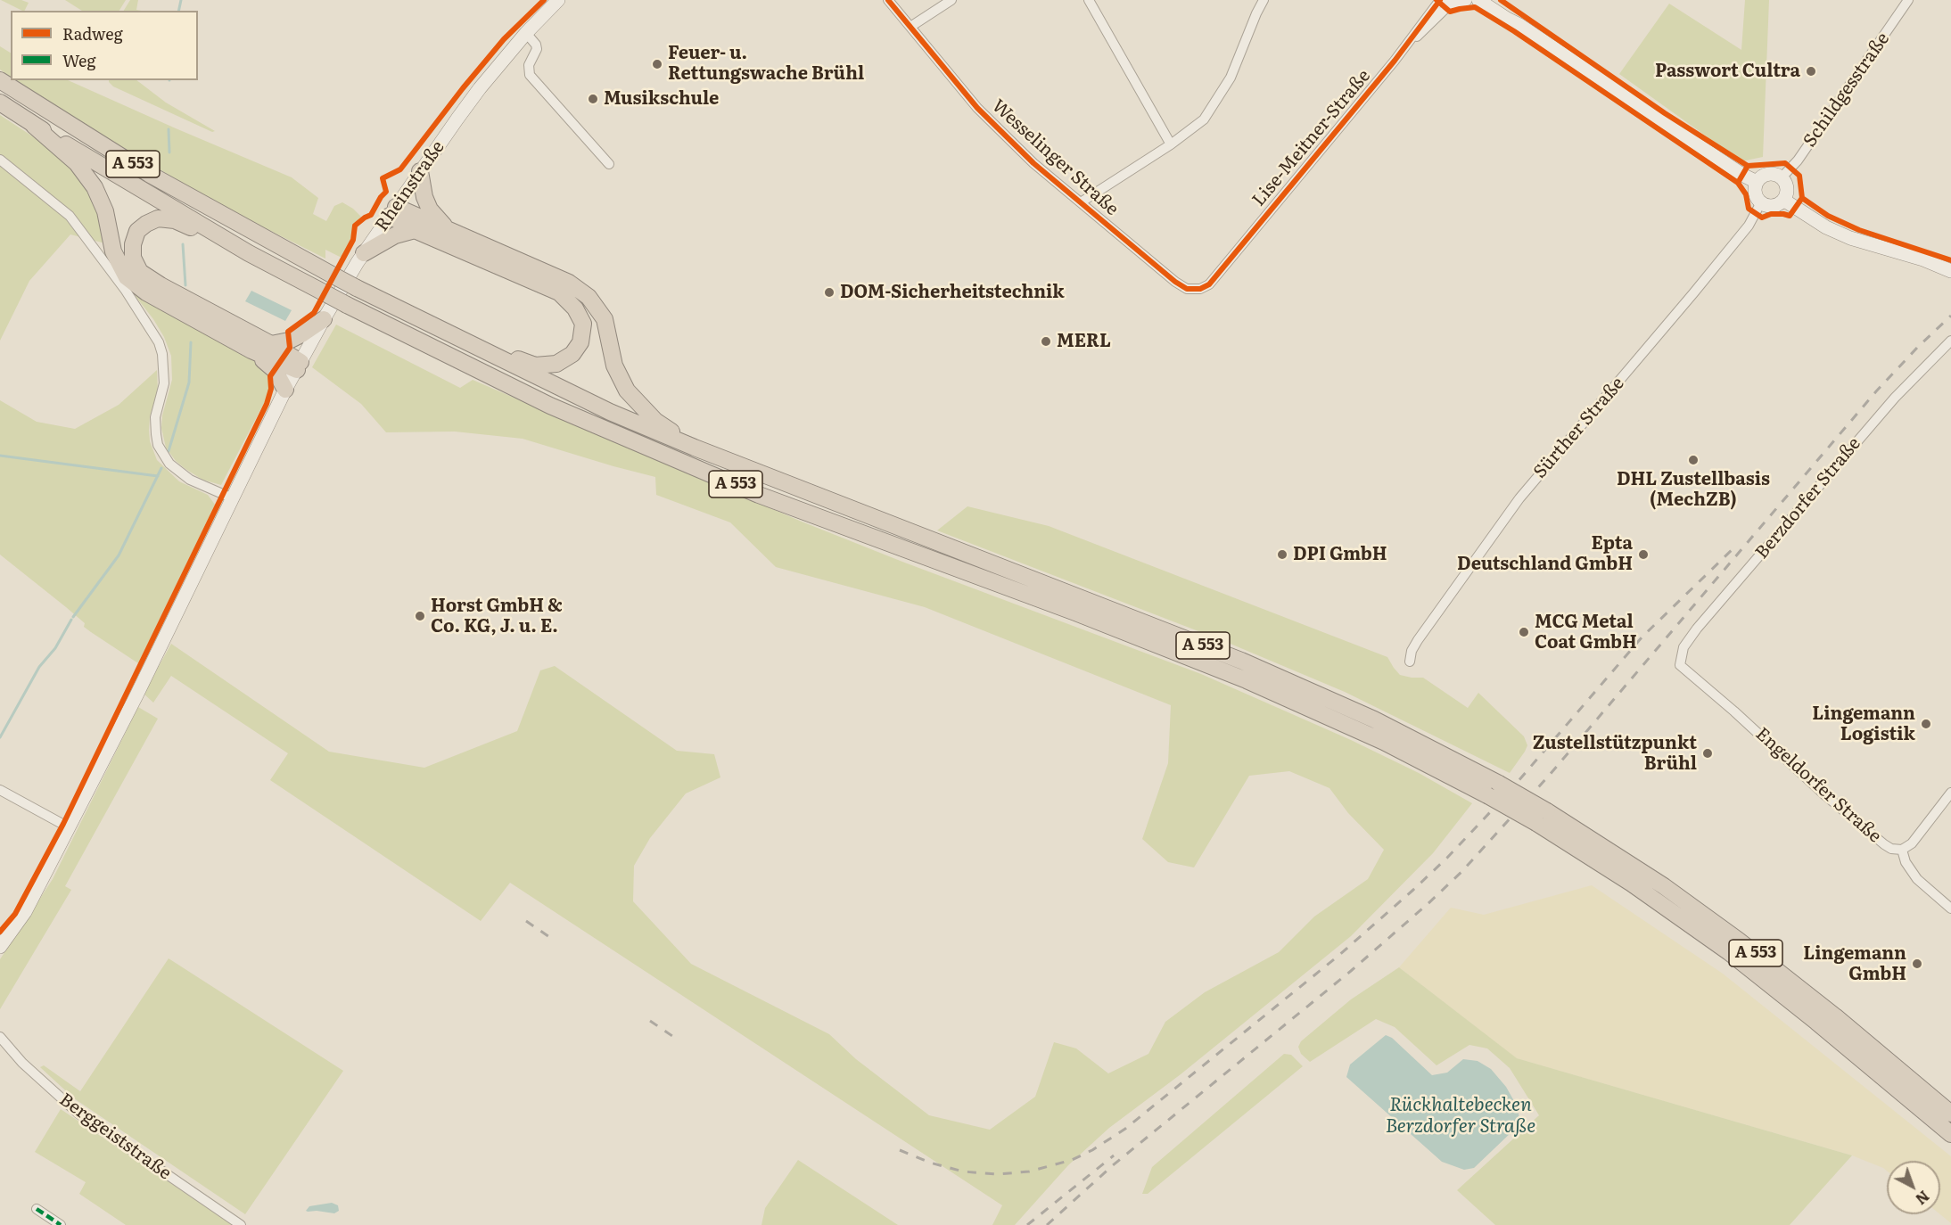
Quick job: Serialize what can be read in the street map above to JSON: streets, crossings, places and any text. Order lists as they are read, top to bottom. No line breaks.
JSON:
{"streets":{"highway":["A 553"],"main road":["Rheinstraße"],"street":["Schildgesstraße","Lise-Meitner-Straße","Wesselinger Straße","Sürther Straße","Berzdorfer Straße","Engeldorfer Straße","Berggeiststraße"]},"crossings":[["Schildgesstraße","Sürther Straße"],["Lise-Meitner-Straße","Wesselinger Straße"],["Berzdorfer Straße","Engeldorfer Straße"]],"water":["Rückhaltebecken Berzdorfer Straße"],"places":["Feuer- u. Rettungswache Brühl","Passwort Cultra","Musikschule","DOM-Sicherheitstechnik","MERL","DHL Zustellbasis (MechZB)","DPI GmbH","Epta Deutschland GmbH","Horst GmbH & Co. KG, J. u. E.","MCG Metal Coat GmbH","Lingemann Logistik","Zustellstützpunkt Brühl","Lingemann GmbH"],"legend":["Radweg","Weg"],"north":"bottom right"}
